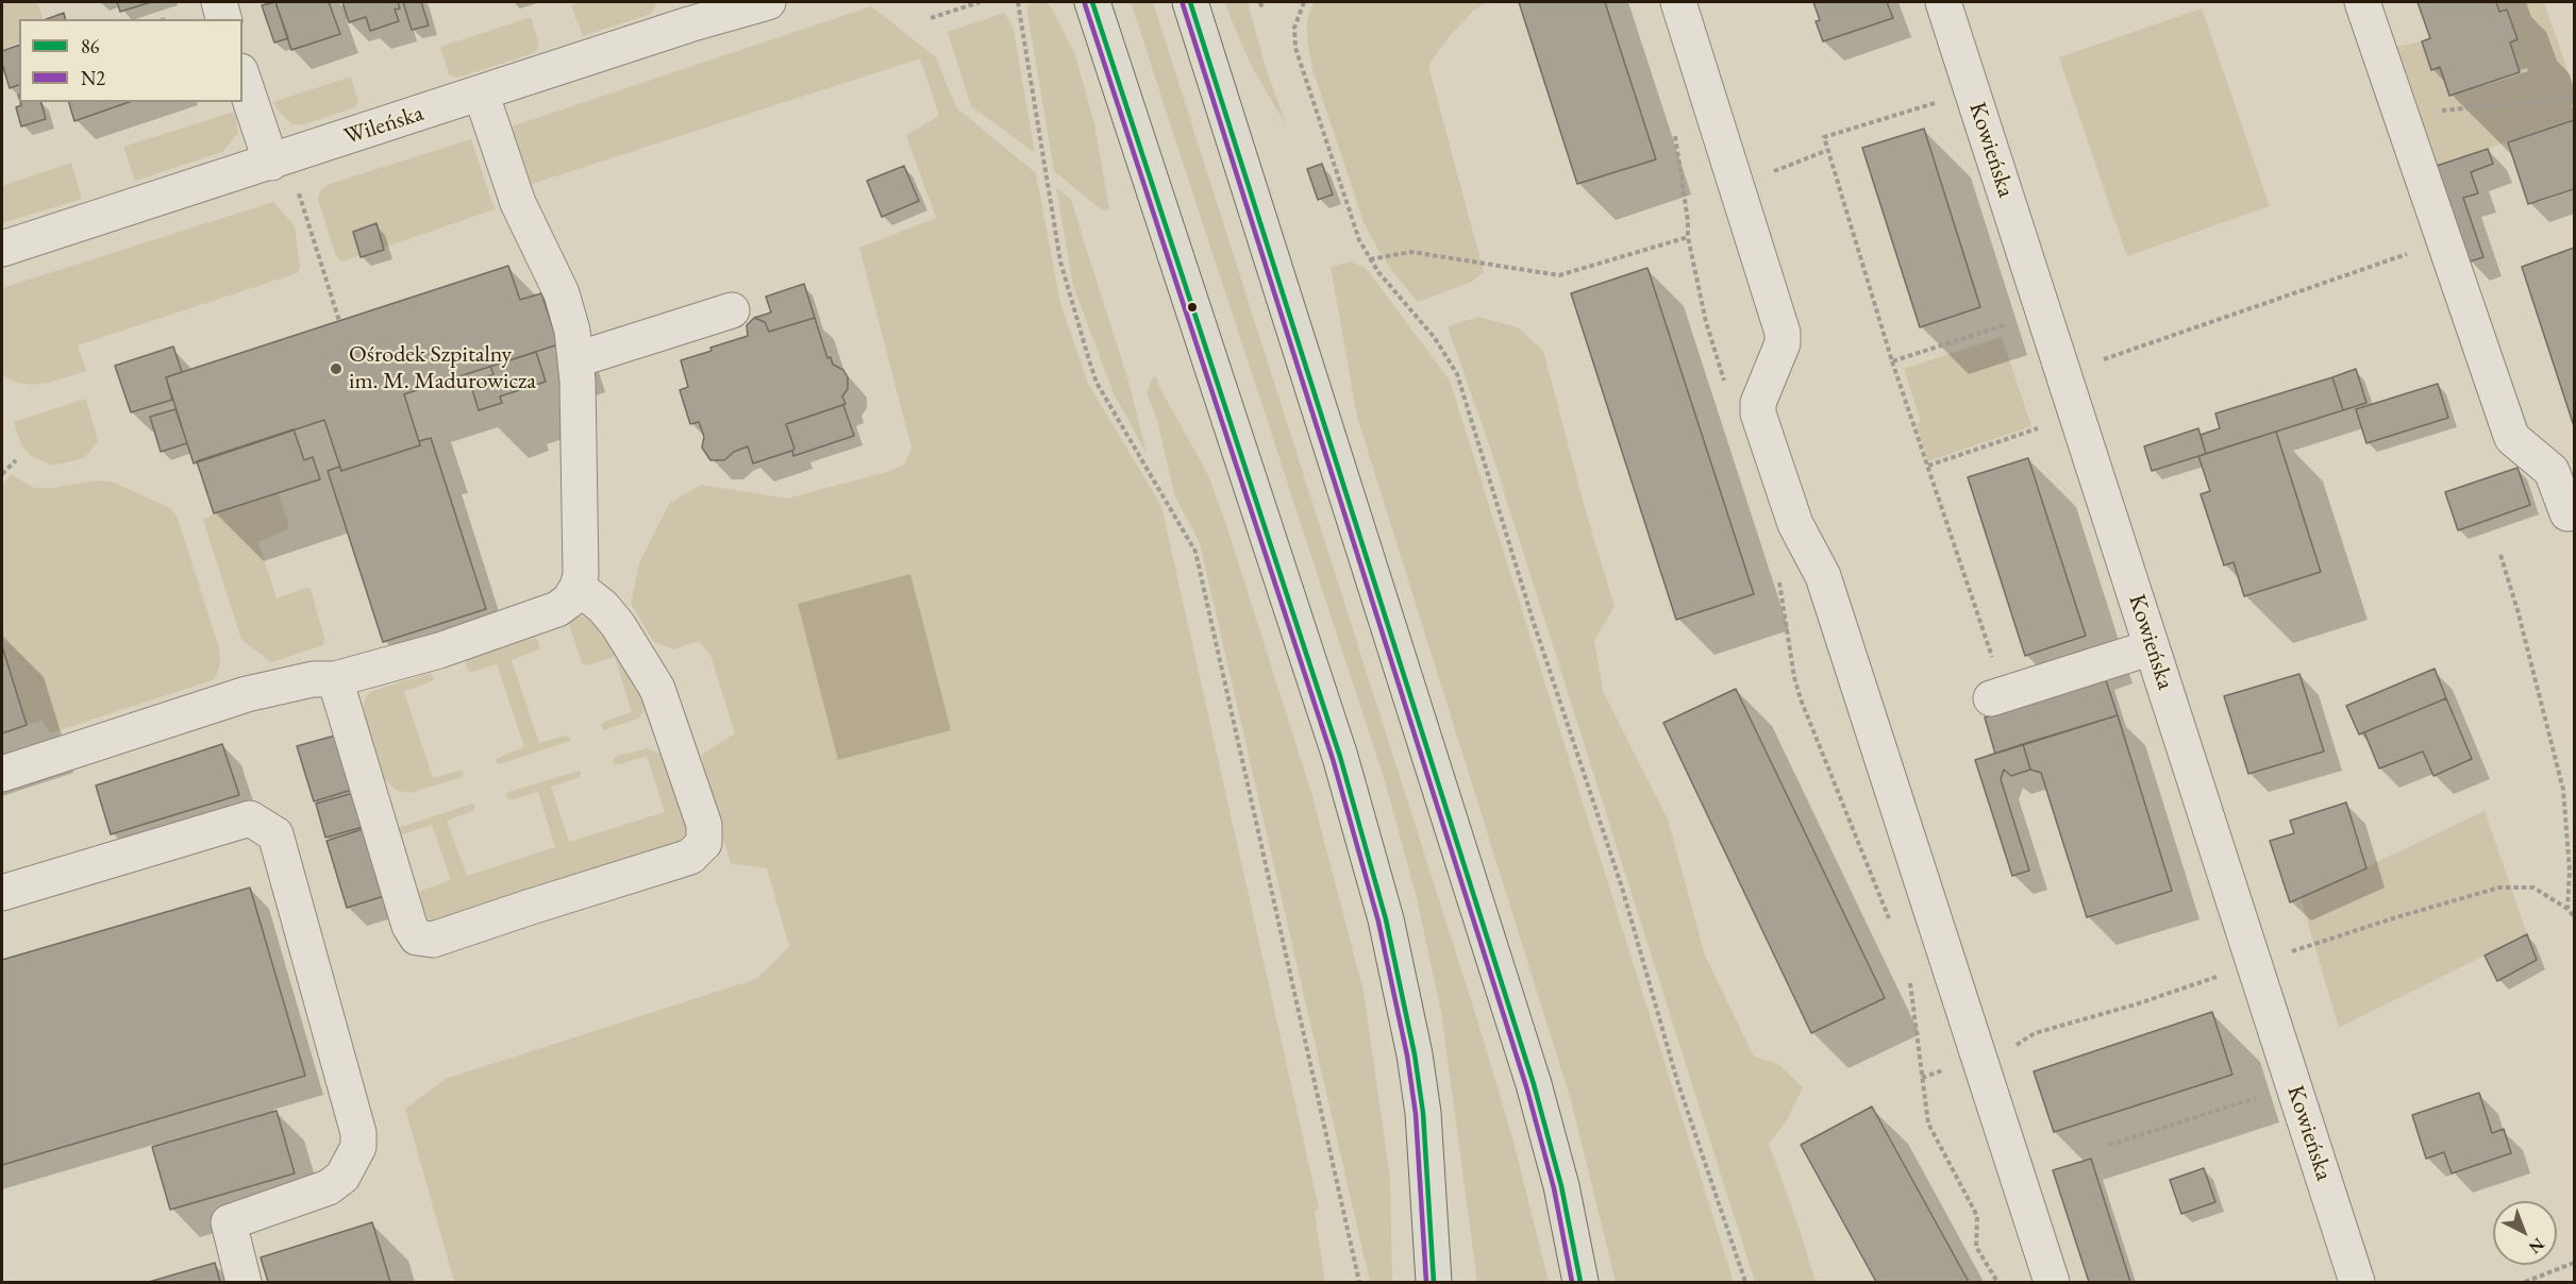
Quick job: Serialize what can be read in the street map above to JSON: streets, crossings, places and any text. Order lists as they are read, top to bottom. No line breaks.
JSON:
{"streets":{"street":["Wileńska","Kowieńska"]},"places":["Ośrodek Szpitalny im. M. Madurowicza"],"lines":["transit line 86","transit line N2"],"legend":["86","N2"],"north":"bottom right"}
